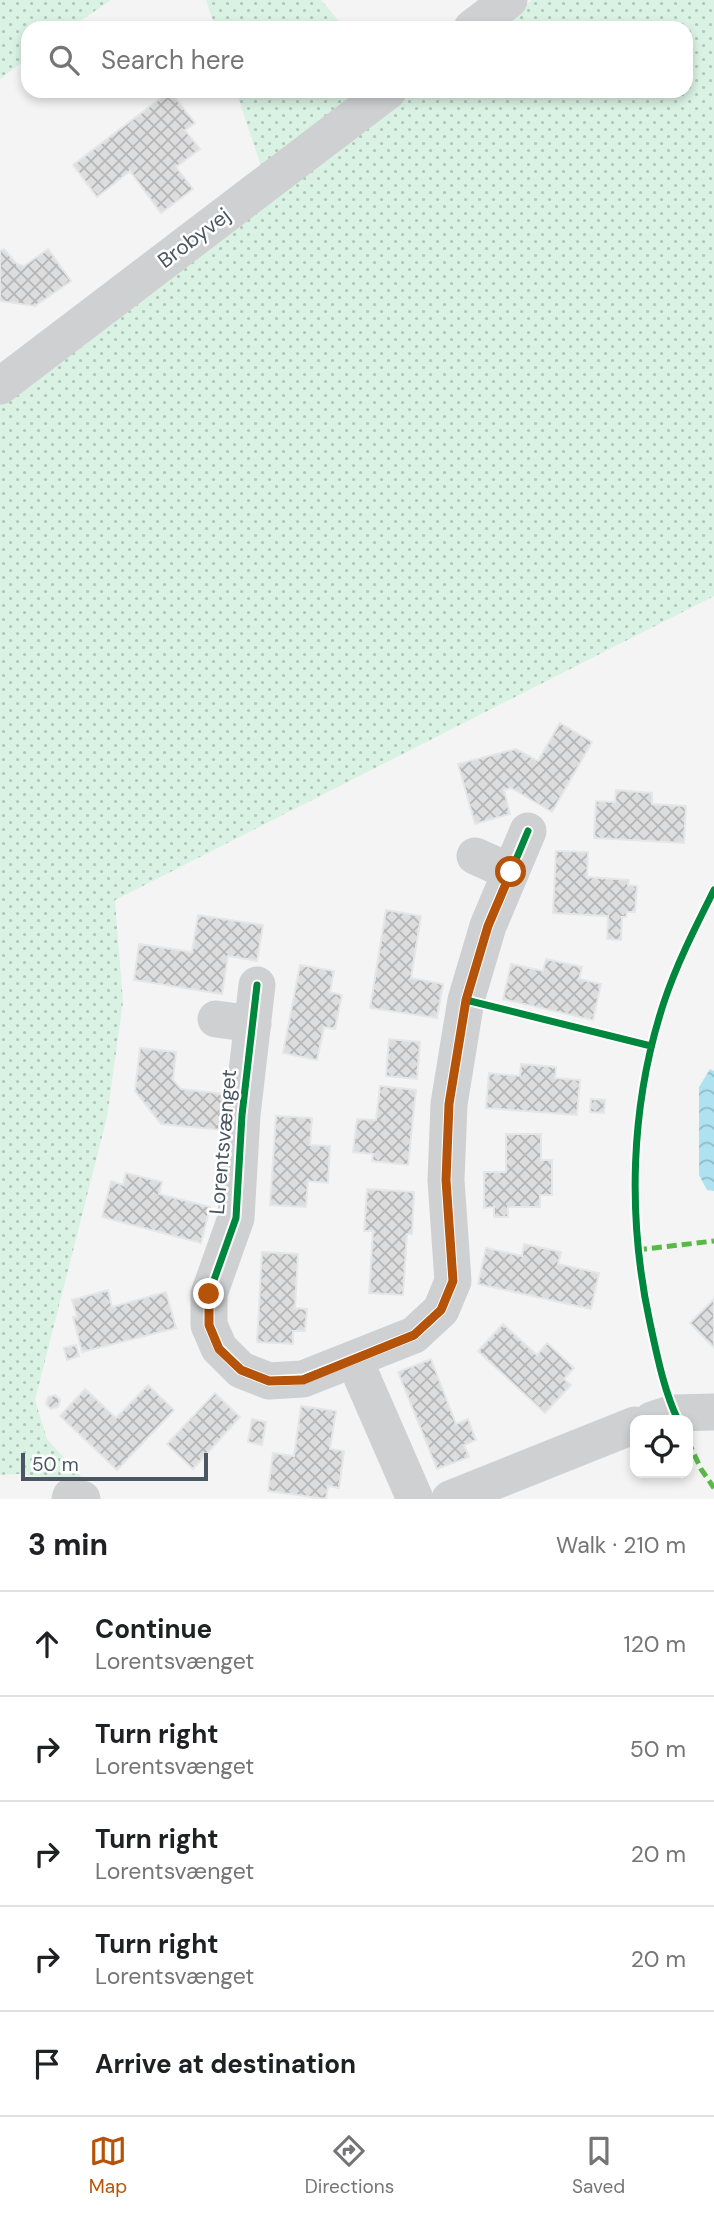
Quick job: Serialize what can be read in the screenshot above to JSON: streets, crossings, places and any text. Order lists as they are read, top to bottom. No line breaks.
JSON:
{"streets":{"street":["Brobyvej","Lorentsvænget"]},"scale_bar":"50 m","page":{"search":"Search here","scale":"50 m","heading":["3 min","Walk · 210 m"],"list":[["Continue","Lorentsvænget","120 m"],["Turn right","Lorentsvænget","50 m"],["Turn right","Lorentsvænget","20 m"],["Turn right","Lorentsvænget","20 m"],"Arrive at destination"],"nav":["Map","Directions","Saved"]}}
